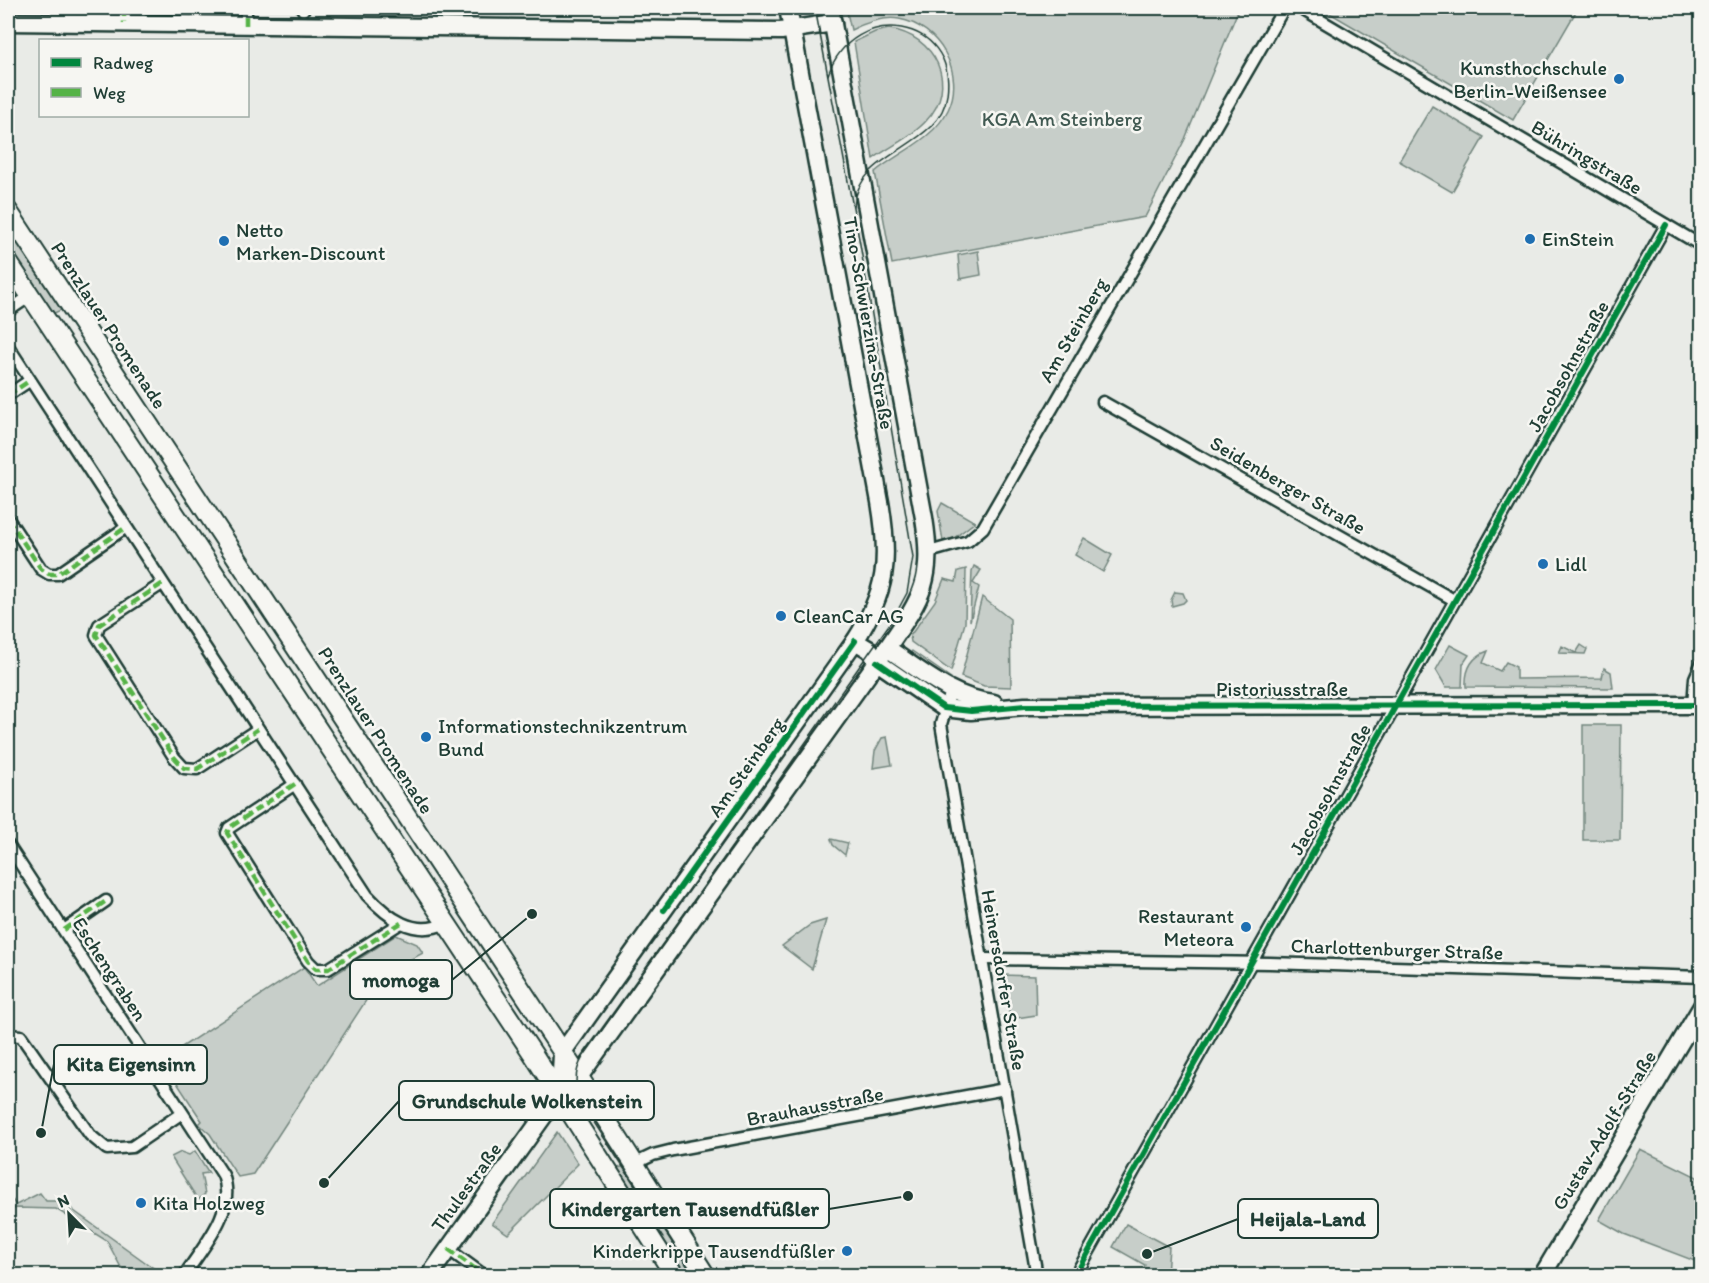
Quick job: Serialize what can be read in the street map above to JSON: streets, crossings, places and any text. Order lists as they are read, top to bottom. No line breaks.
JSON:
{"streets":{"main road":["Tino-Schwierzina-Straße","Prenzlauer Promenade","Am Steinberg","Pistoriusstraße","Gustav-Adolf-Straße","Thulestraße"],"street":["Bühringstraße","Jacobsohnstraße","Seidenberger Straße","Charlottenburger Straße","Eschengraben","Heinersdorfer Straße","Brauhausstraße"]},"crossings":[["Bühringstraße","Jacobsohnstraße"],["Tino-Schwierzina-Straße","Am Steinberg"],["Prenzlauer Promenade","Am Steinberg"],["Prenzlauer Promenade","Brauhausstraße"],["Jacobsohnstraße","Seidenberger Straße"],["Jacobsohnstraße","Pistoriusstraße"],["Jacobsohnstraße","Charlottenburger Straße"],["Pistoriusstraße","Heinersdorfer Straße"],["Charlottenburger Straße","Heinersdorfer Straße"],["Heinersdorfer Straße","Brauhausstraße"]],"parks":["KGA Am Steinberg"],"places":["Kunsthochschule Berlin-Weißensee","EinStein","Netto Marken-Discount","Lidl","CleanCar AG","Informationstechnikzentrum Bund","momoga","Restaurant Meteora","Kita Eigensinn","Grundschule Wolkenstein","Kindergarten Tausendfüßler","Kita Holzweg","Kinderkrippe Tausendfüßler","Heijala-Land"],"legend":["Radweg","Weg"],"north":"top left"}
